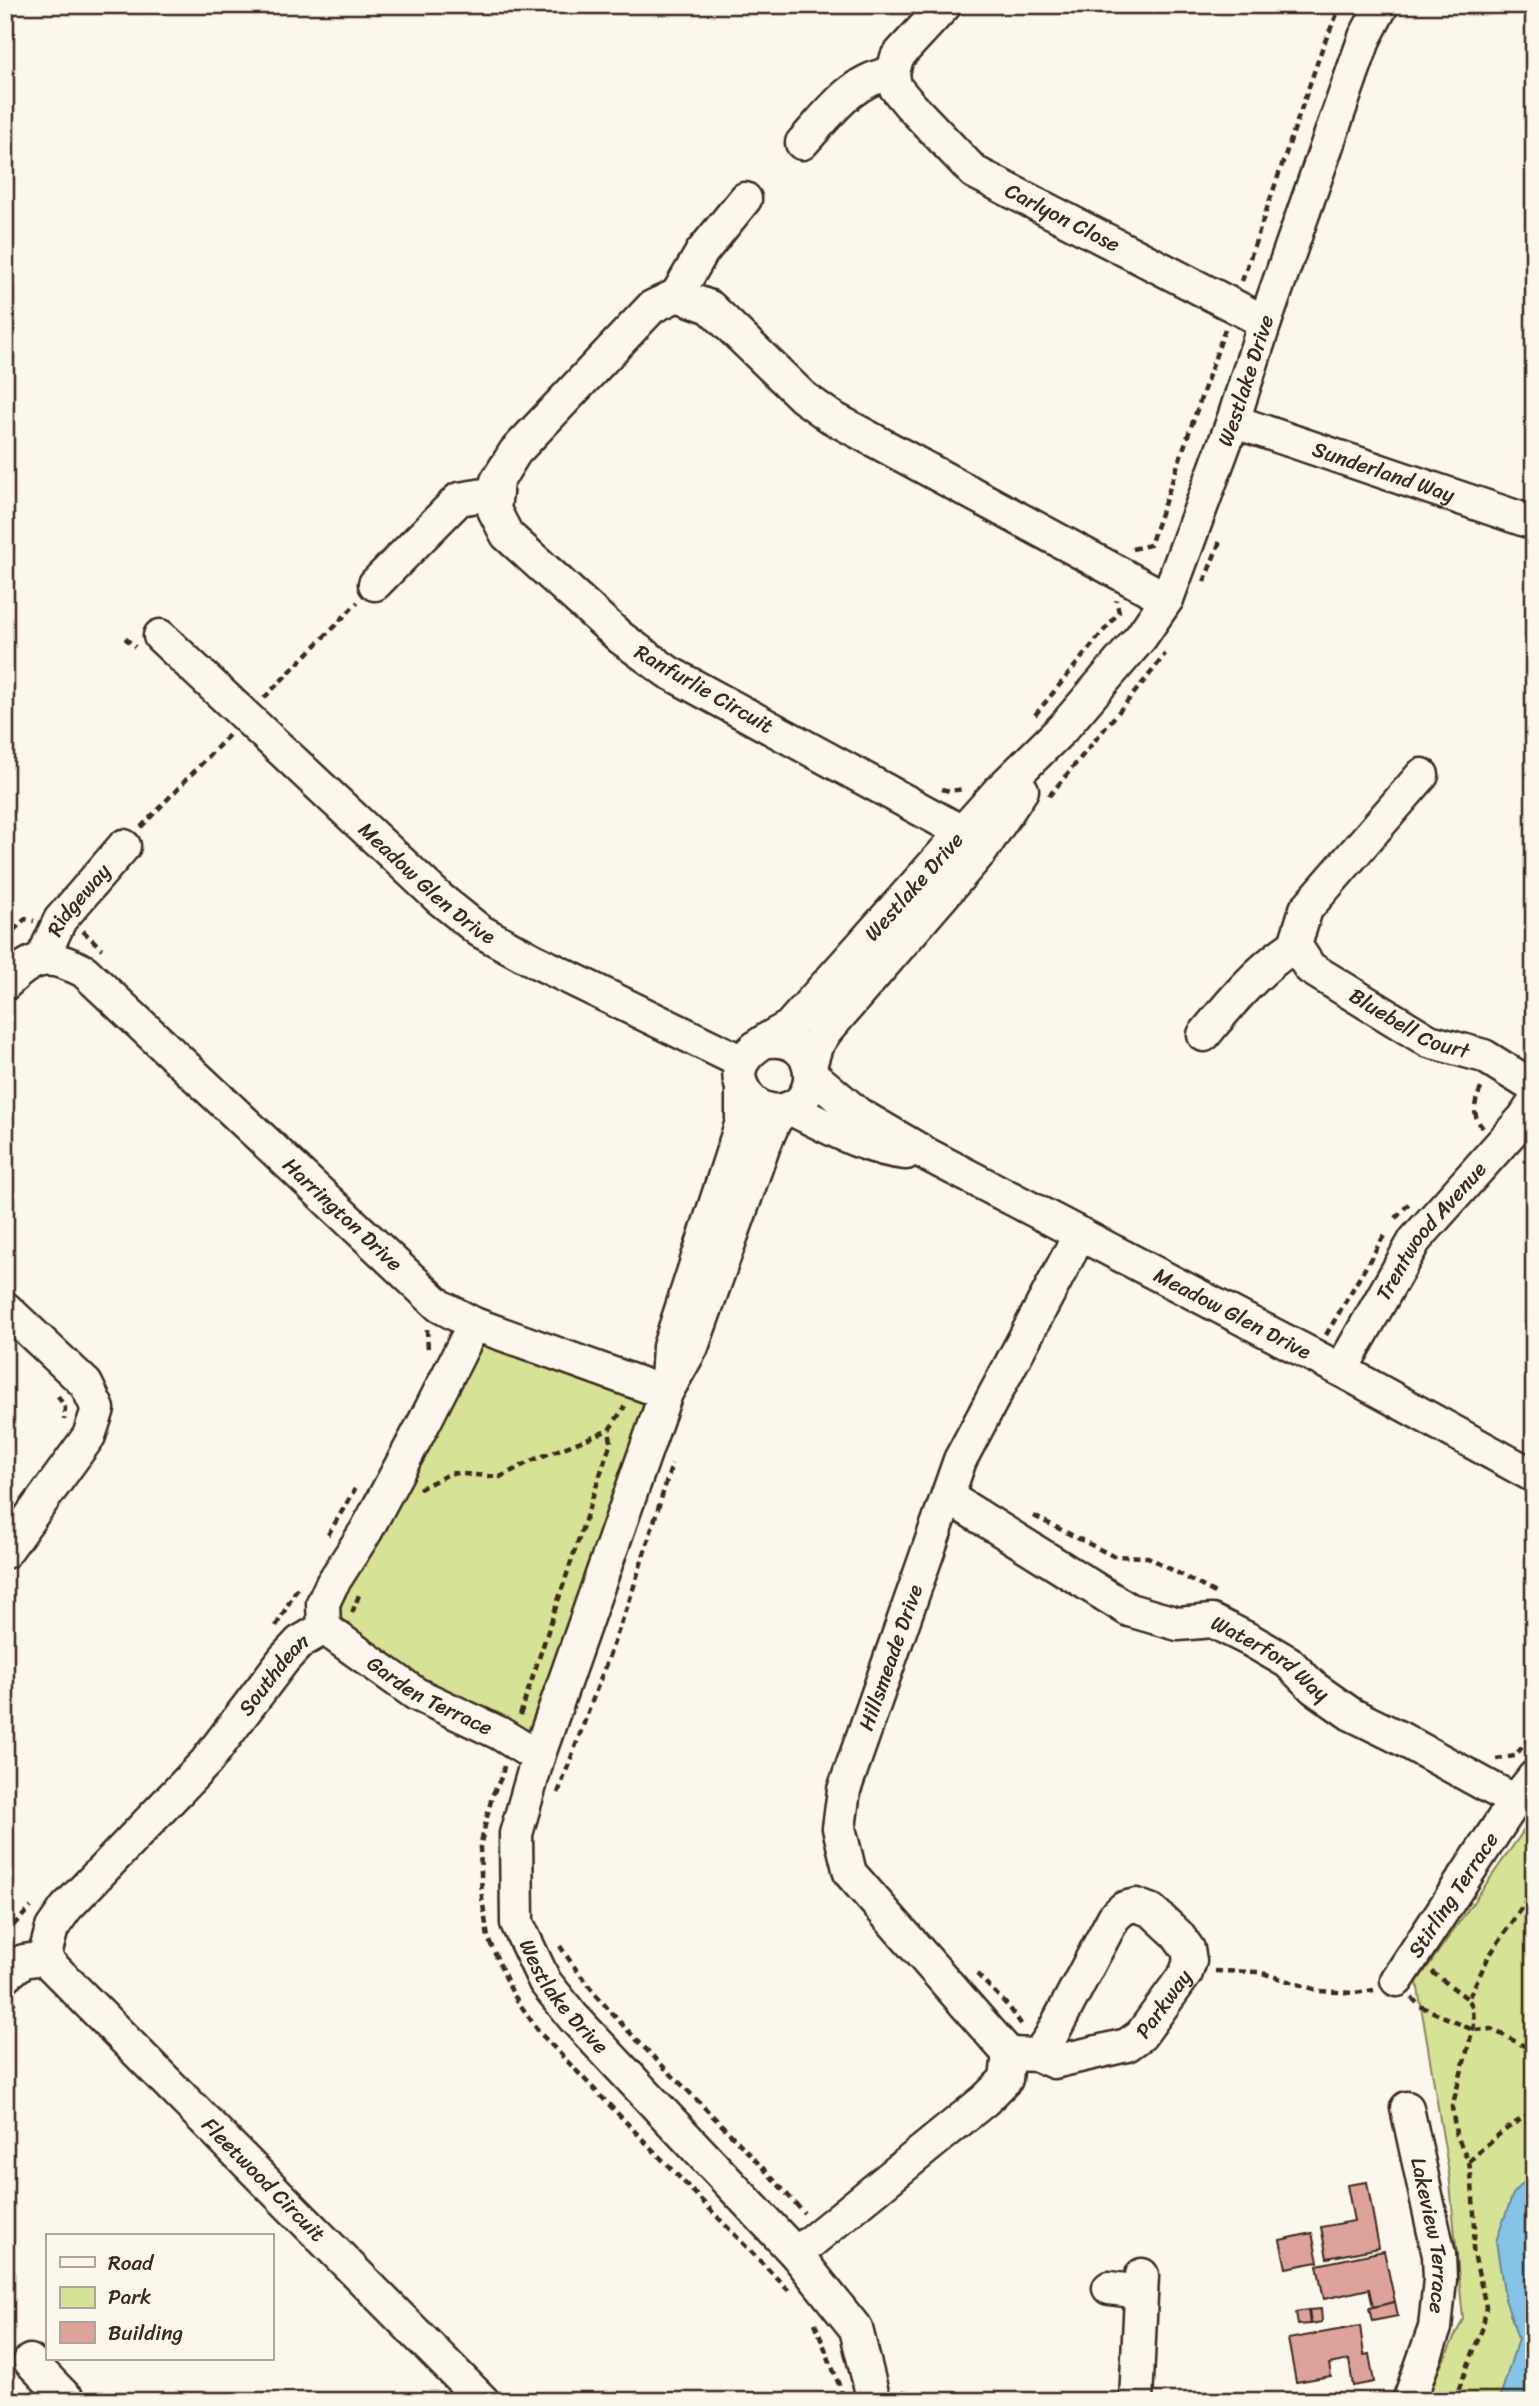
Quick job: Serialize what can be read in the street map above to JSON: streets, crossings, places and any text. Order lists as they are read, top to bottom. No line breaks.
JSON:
{"streets":{"street":["Carlyon Close","Westlake Drive","Sunderland Way","Ranfurlie Circuit","Meadow Glen Drive","Ridgeway","Bluebell Court","Harrington Drive","Trentwood Avenue","Hillsmeade Drive","Waterford Way","Southdean","Garden Terrace","Stirling Terrace","Parkway","Fleetwood Circuit","Lakeview Terrace"]},"crossings":[["Carlyon Close","Westlake Drive"],["Westlake Drive","Sunderland Way"],["Westlake Drive","Ranfurlie Circuit"],["Westlake Drive","Meadow Glen Drive"],["Westlake Drive","Harrington Drive"],["Westlake Drive","Garden Terrace"],["Westlake Drive","Parkway"],["Meadow Glen Drive","Trentwood Avenue"],["Meadow Glen Drive","Hillsmeade Drive"],["Ridgeway","Harrington Drive"],["Harrington Drive","Southdean"],["Hillsmeade Drive","Waterford Way"],["Hillsmeade Drive","Parkway"],["Waterford Way","Stirling Terrace"],["Southdean","Garden Terrace"],["Southdean","Fleetwood Circuit"]],"legend":["Road","Park","Building"]}
